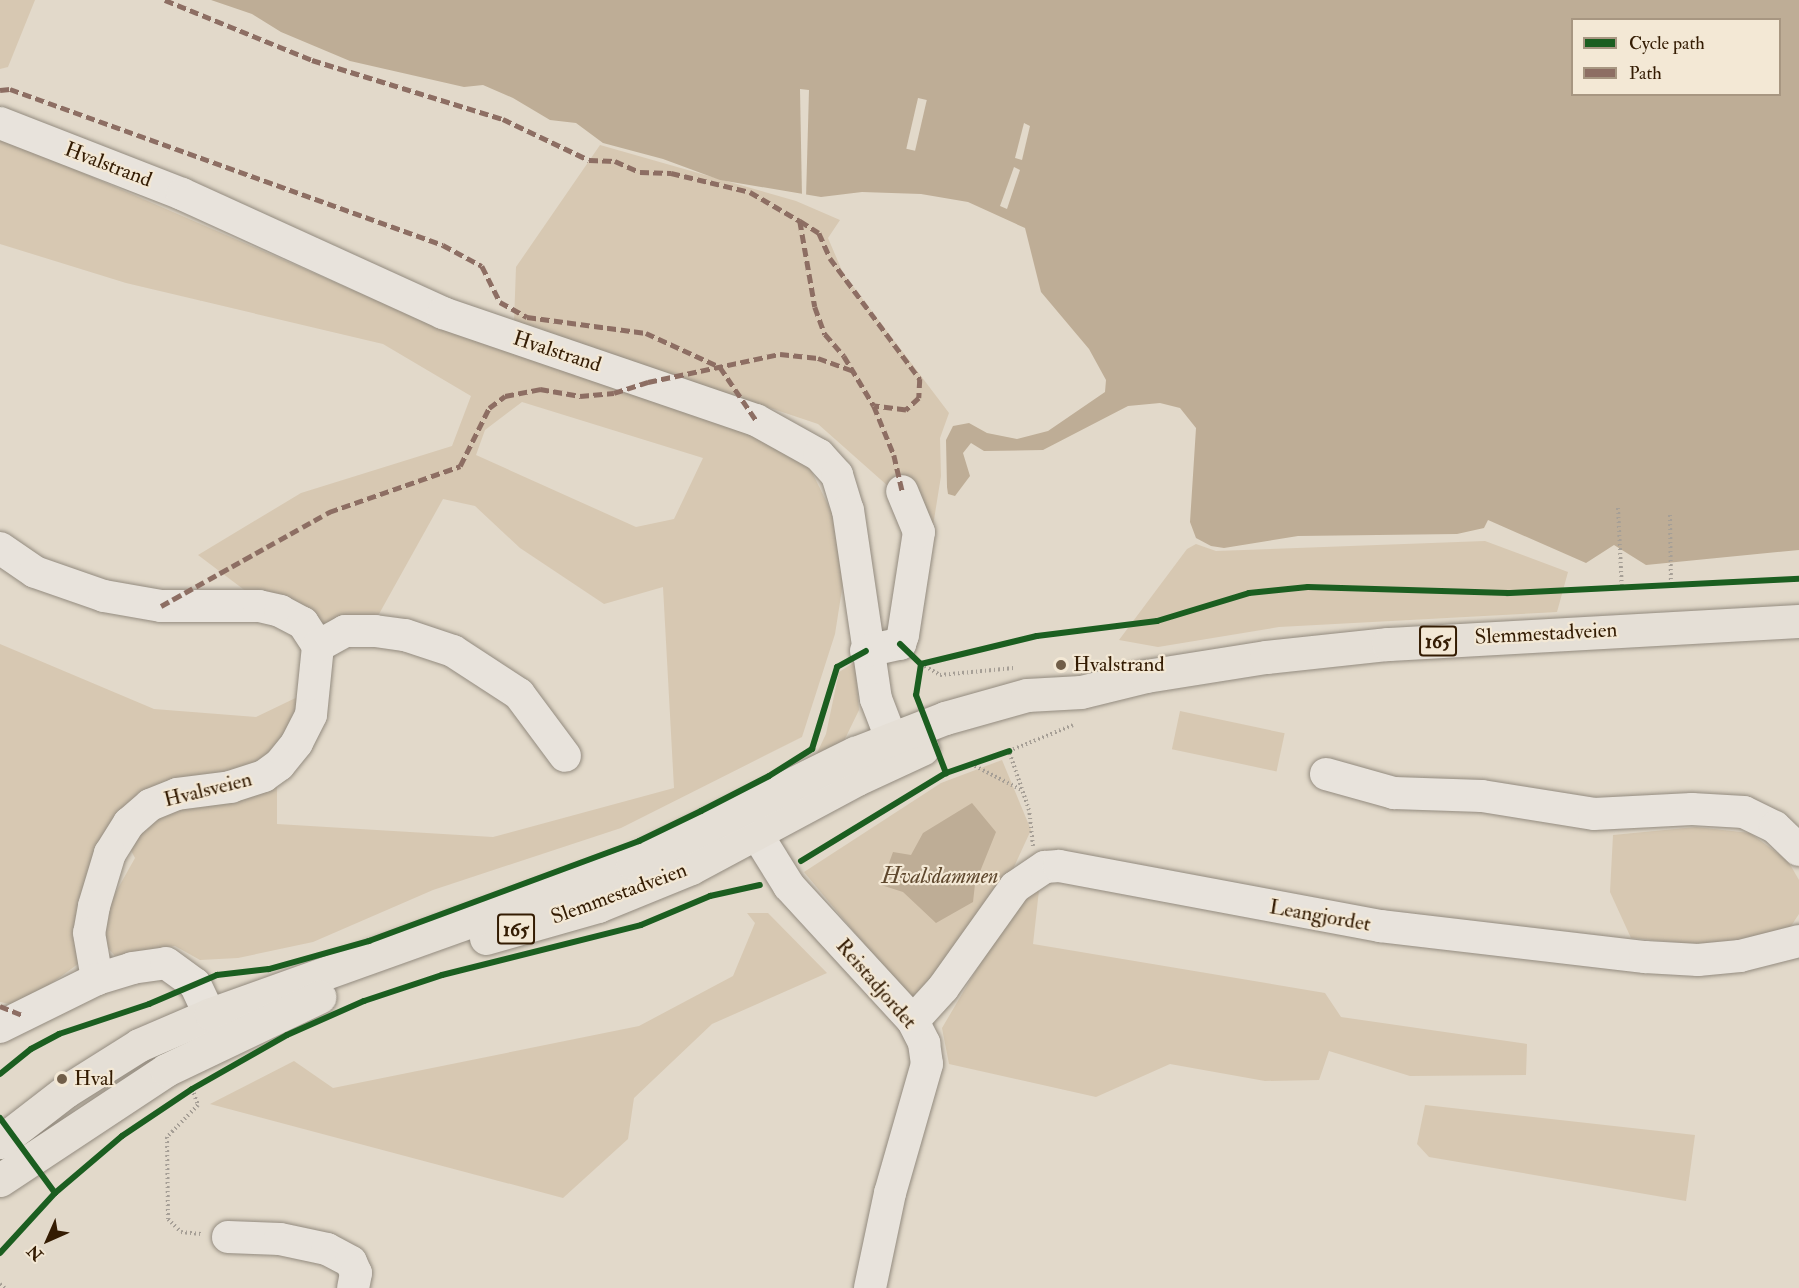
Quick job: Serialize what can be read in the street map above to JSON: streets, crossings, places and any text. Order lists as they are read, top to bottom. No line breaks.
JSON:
{"streets":{"main road":["Slemmestadveien","165"],"street":["Hvalstrand","Hvalsveien","Leangjordet","Reistadjordet"]},"crossings":[["Hvalstrand","Slemmestadveien"],["Slemmestadveien","Reistadjordet"]],"water":["Hvalsdammen"],"places":["Hvalstrand","Hval"],"legend":["Cycle path","Path"],"north":"bottom left"}
